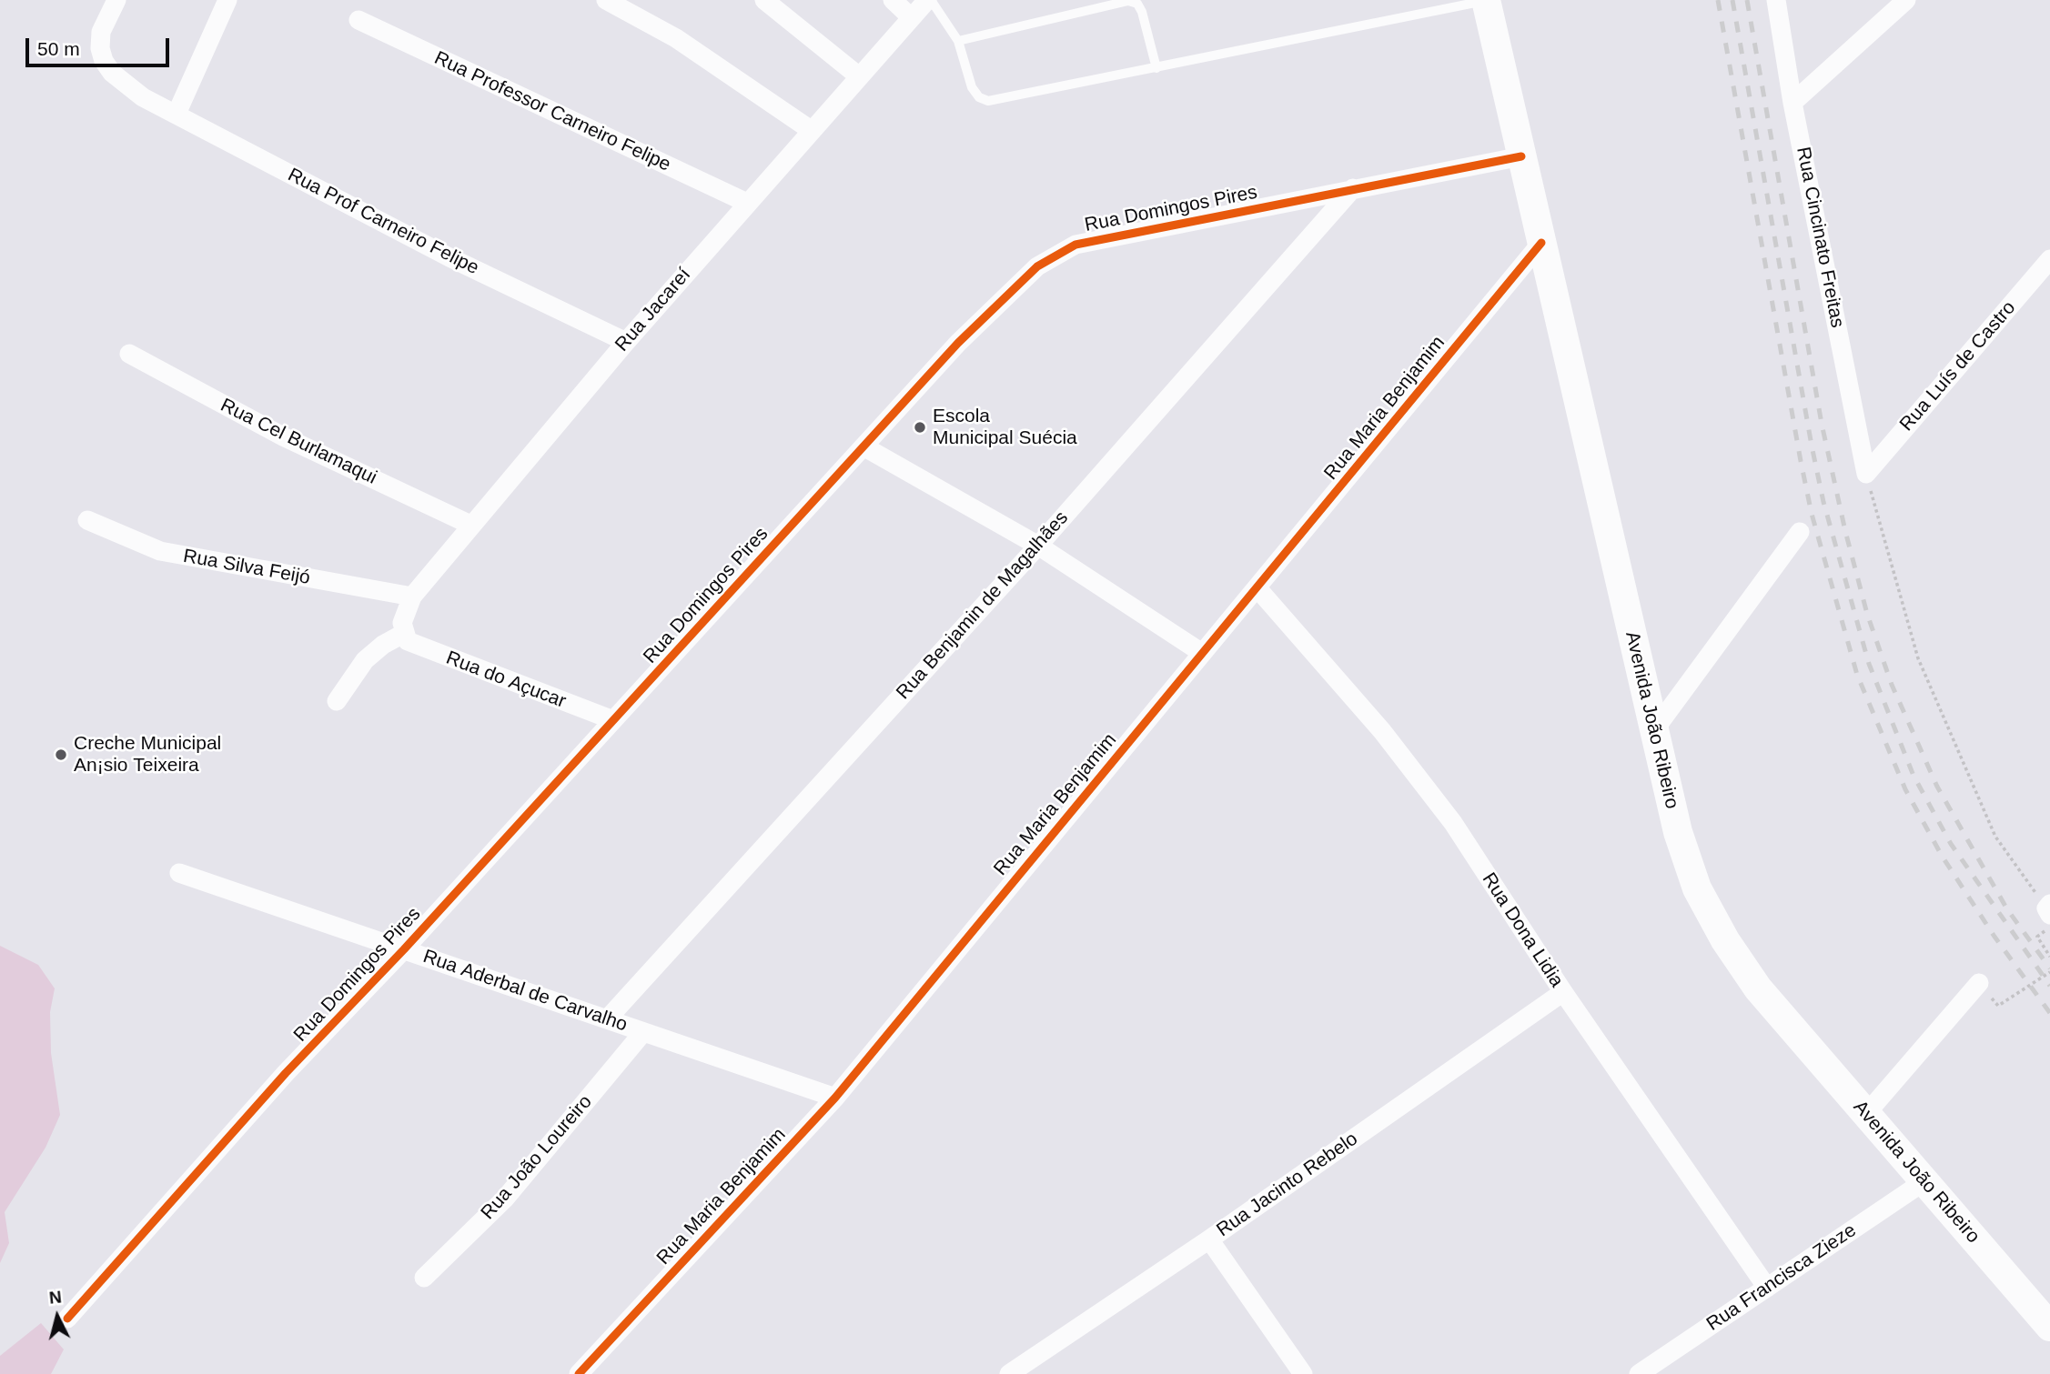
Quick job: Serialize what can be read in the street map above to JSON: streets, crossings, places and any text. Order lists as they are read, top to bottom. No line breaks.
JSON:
{"streets":{"main road":["Avenida João Ribeiro"],"street":["Rua Professor Carneiro Felipe","Rua Domingos Pires","Rua Prof Carneiro Felipe","Rua Cincinato Freitas","Rua Jacareí","Rua Luís de Castro","Rua Maria Benjamim","Rua Cel Burlamaqui","Rua Silva Feijó","Rua Benjamin de Magalhães","Rua do Açucar","Rua Dona Lidia","Rua Aderbal de Carvalho","Rua João Loureiro","Rua Jacinto Rebelo","Rua Francisca Zieze"]},"crossings":[["Rua Professor Carneiro Felipe","Rua Jacareí"],["Rua Domingos Pires","Rua Benjamin de Magalhães"],["Rua Domingos Pires","Rua do Açucar"],["Rua Domingos Pires","Avenida João Ribeiro"],["Rua Domingos Pires","Rua Aderbal de Carvalho"],["Rua Prof Carneiro Felipe","Rua Jacareí"],["Rua Cincinato Freitas","Rua Luís de Castro"],["Rua Jacareí","Rua Cel Burlamaqui"],["Rua Jacareí","Rua Silva Feijó"],["Rua Jacareí","Rua do Açucar"],["Rua Maria Benjamim","Avenida João Ribeiro"],["Rua Maria Benjamim","Rua Dona Lidia"],["Rua Maria Benjamim","Rua Aderbal de Carvalho"],["Rua Benjamin de Magalhães","Rua Aderbal de Carvalho"],["Avenida João Ribeiro","Rua Francisca Zieze"],["Rua Dona Lidia","Rua Jacinto Rebelo"],["Rua Dona Lidia","Rua Francisca Zieze"],["Rua Aderbal de Carvalho","Rua João Loureiro"]],"places":["Escola Municipal Suécia","Creche Municipal An¡sio Teixeira"],"scale_bar":"50 m","north":"top"}
